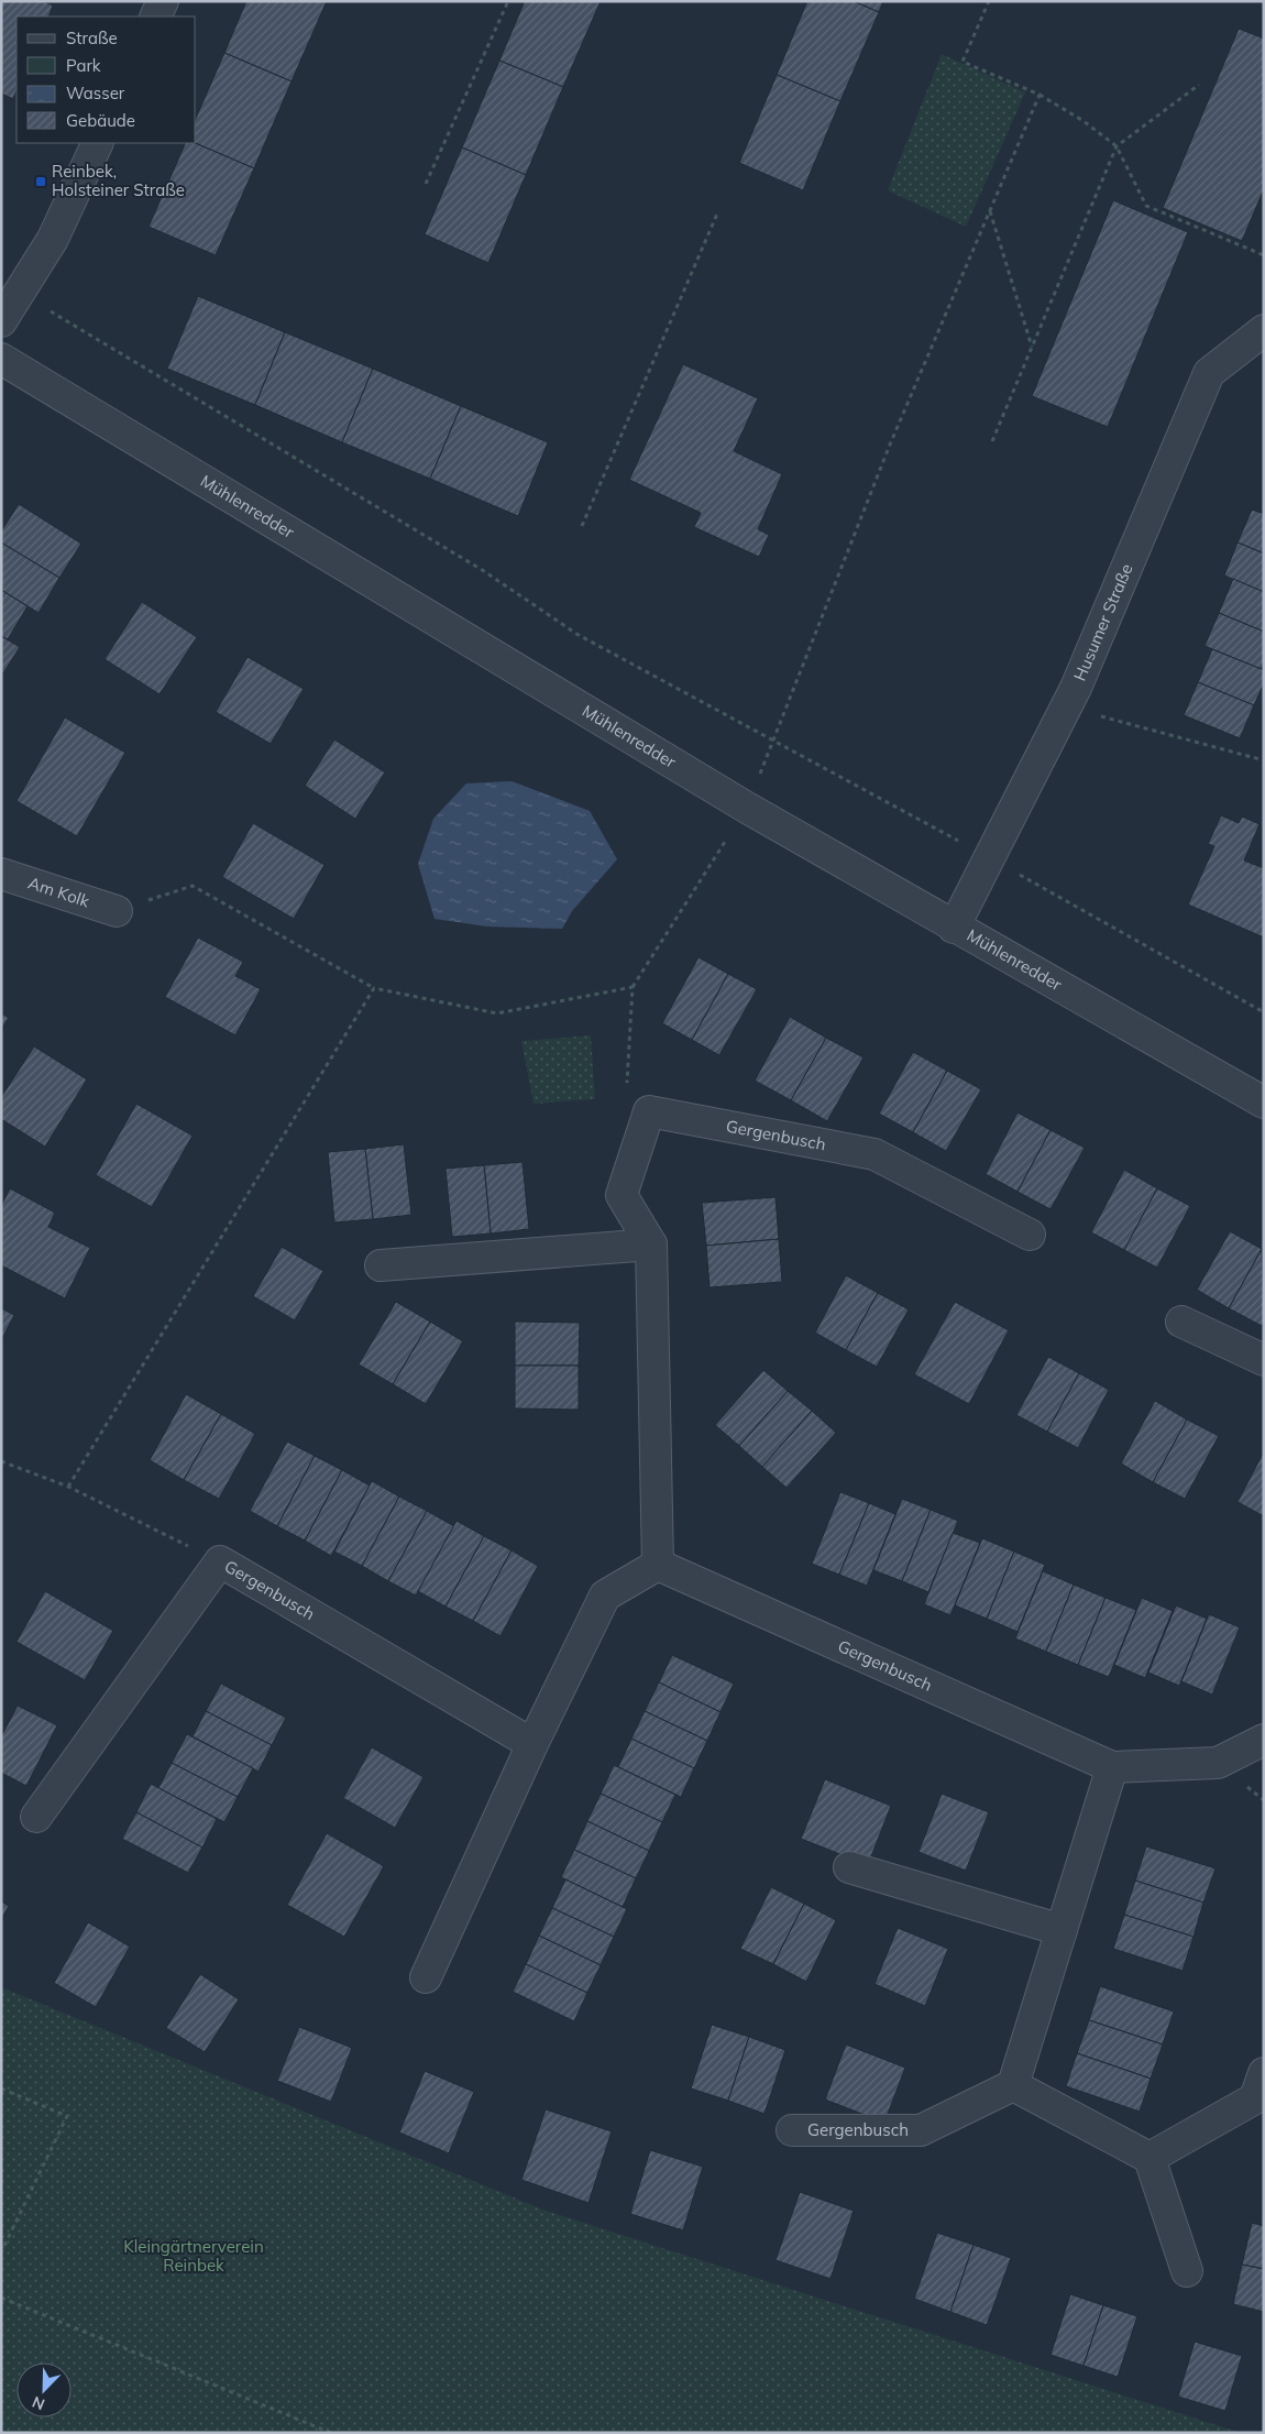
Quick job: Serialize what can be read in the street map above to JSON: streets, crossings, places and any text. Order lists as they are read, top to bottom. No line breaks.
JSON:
{"streets":{"street":["Mühlenredder","Husumer Straße","Am Kolk","Gergenbusch"]},"crossings":[["Mühlenredder","Husumer Straße"]],"parks":["Kleingärtnerverein Reinbek"],"places":{"transit":["Reinbek, Holsteiner Straße"]},"legend":["Straße","Park","Wasser","Gebäude"],"north":"bottom left"}
